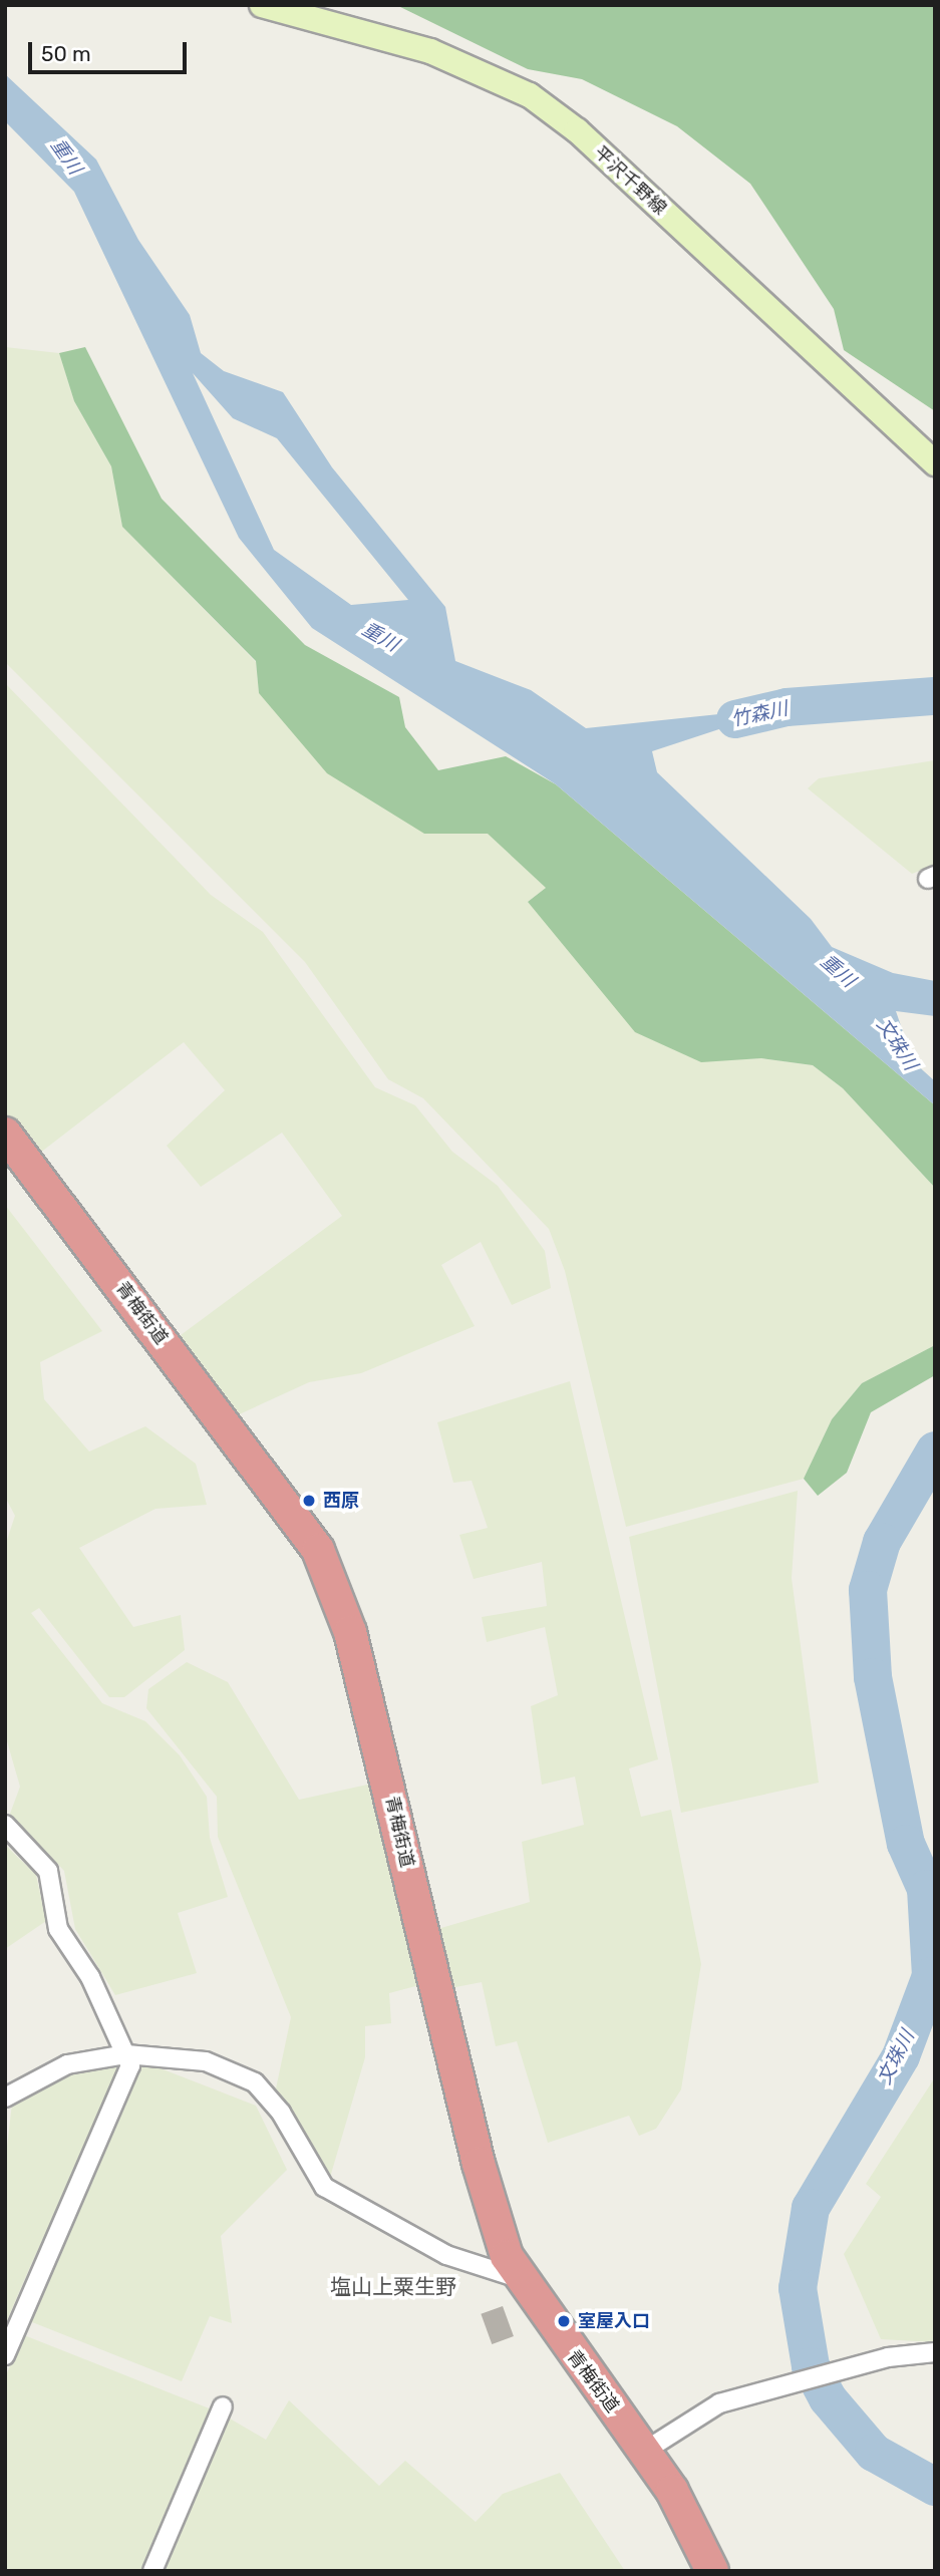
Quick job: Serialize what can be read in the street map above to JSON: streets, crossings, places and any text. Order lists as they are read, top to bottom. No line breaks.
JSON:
{"streets":{"highway":["青梅街道"],"main road":["平沢千野線"]},"districts":["塩山上粟生野"],"water":["重川","竹森川","文珠川"],"places":["西原","室屋入口"],"scale_bar":"50 m"}
